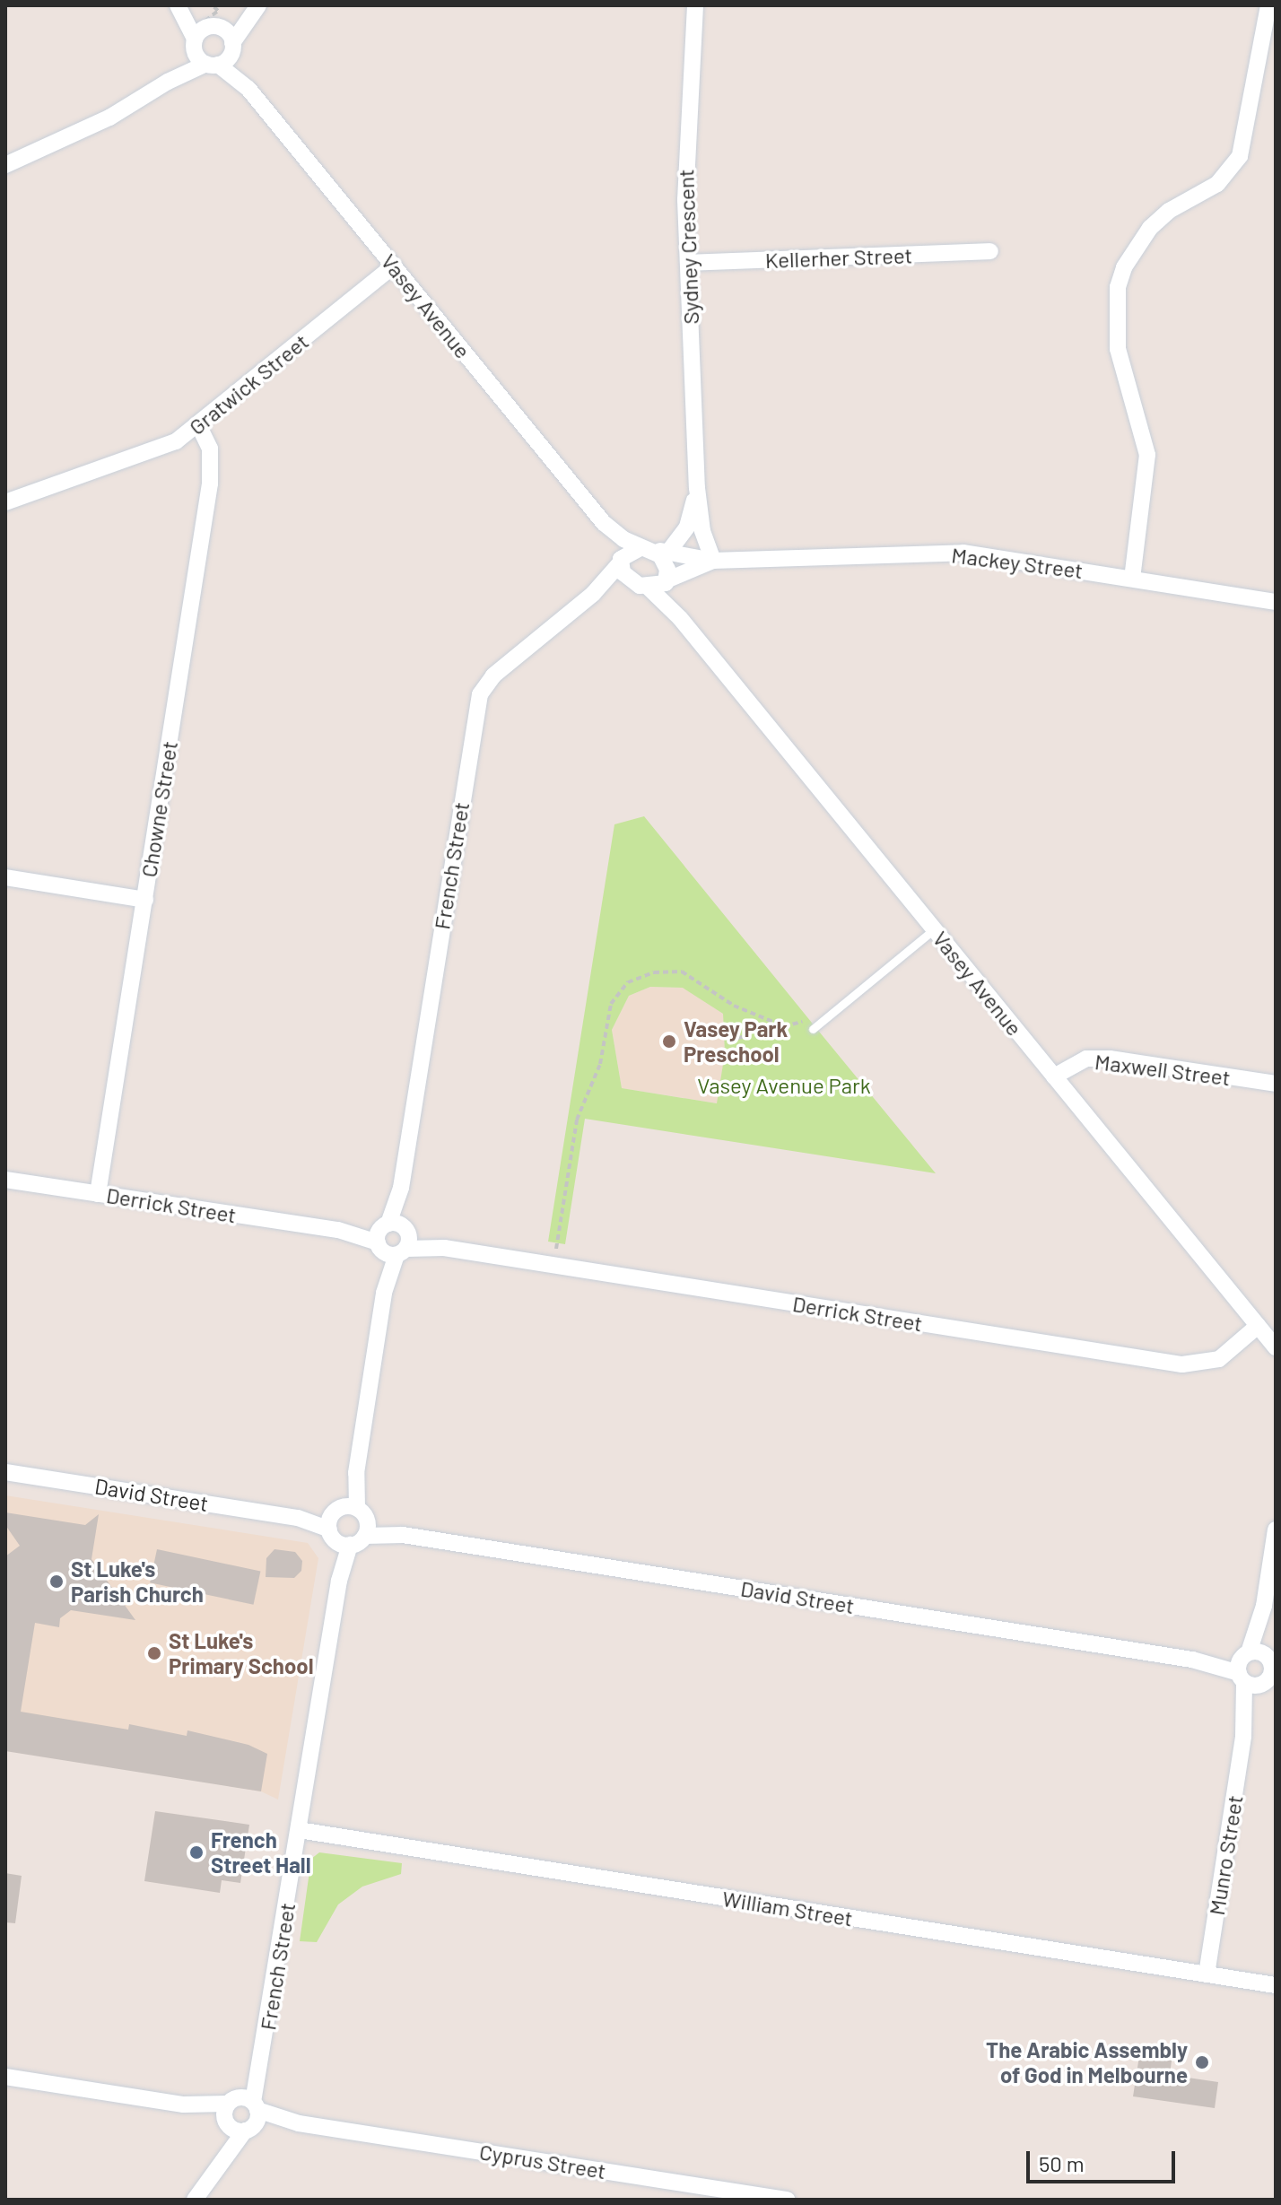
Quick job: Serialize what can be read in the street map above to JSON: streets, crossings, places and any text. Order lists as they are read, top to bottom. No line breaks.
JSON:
{"streets":{"street":["Sydney Crescent","Kellerher Street","Vasey Avenue","Gratwick Street","Mackey Street","Chowne Street","French Street","Maxwell Street","Derrick Street","David Street","Munro Street","William Street","Cyprus Street"]},"crossings":[["Sydney Crescent","Kellerher Street"],["Sydney Crescent","Vasey Avenue"],["Sydney Crescent","Mackey Street"],["Vasey Avenue","Gratwick Street"],["Vasey Avenue","Mackey Street"],["Vasey Avenue","French Street"],["Vasey Avenue","Maxwell Street"],["Vasey Avenue","Derrick Street"],["Gratwick Street","Chowne Street"],["Mackey Street","French Street"],["Chowne Street","Derrick Street"],["French Street","Derrick Street"],["French Street","David Street"],["French Street","William Street"],["French Street","Cyprus Street"],["David Street","Munro Street"],["Munro Street","William Street"]],"parks":["Vasey Avenue Park"],"places":["Vasey Park Preschool","St Luke's Parish Church","St Luke's Primary School","French Street Hall","The Arabic Assembly of God in Melbourne"],"scale_bar":"50 m"}
